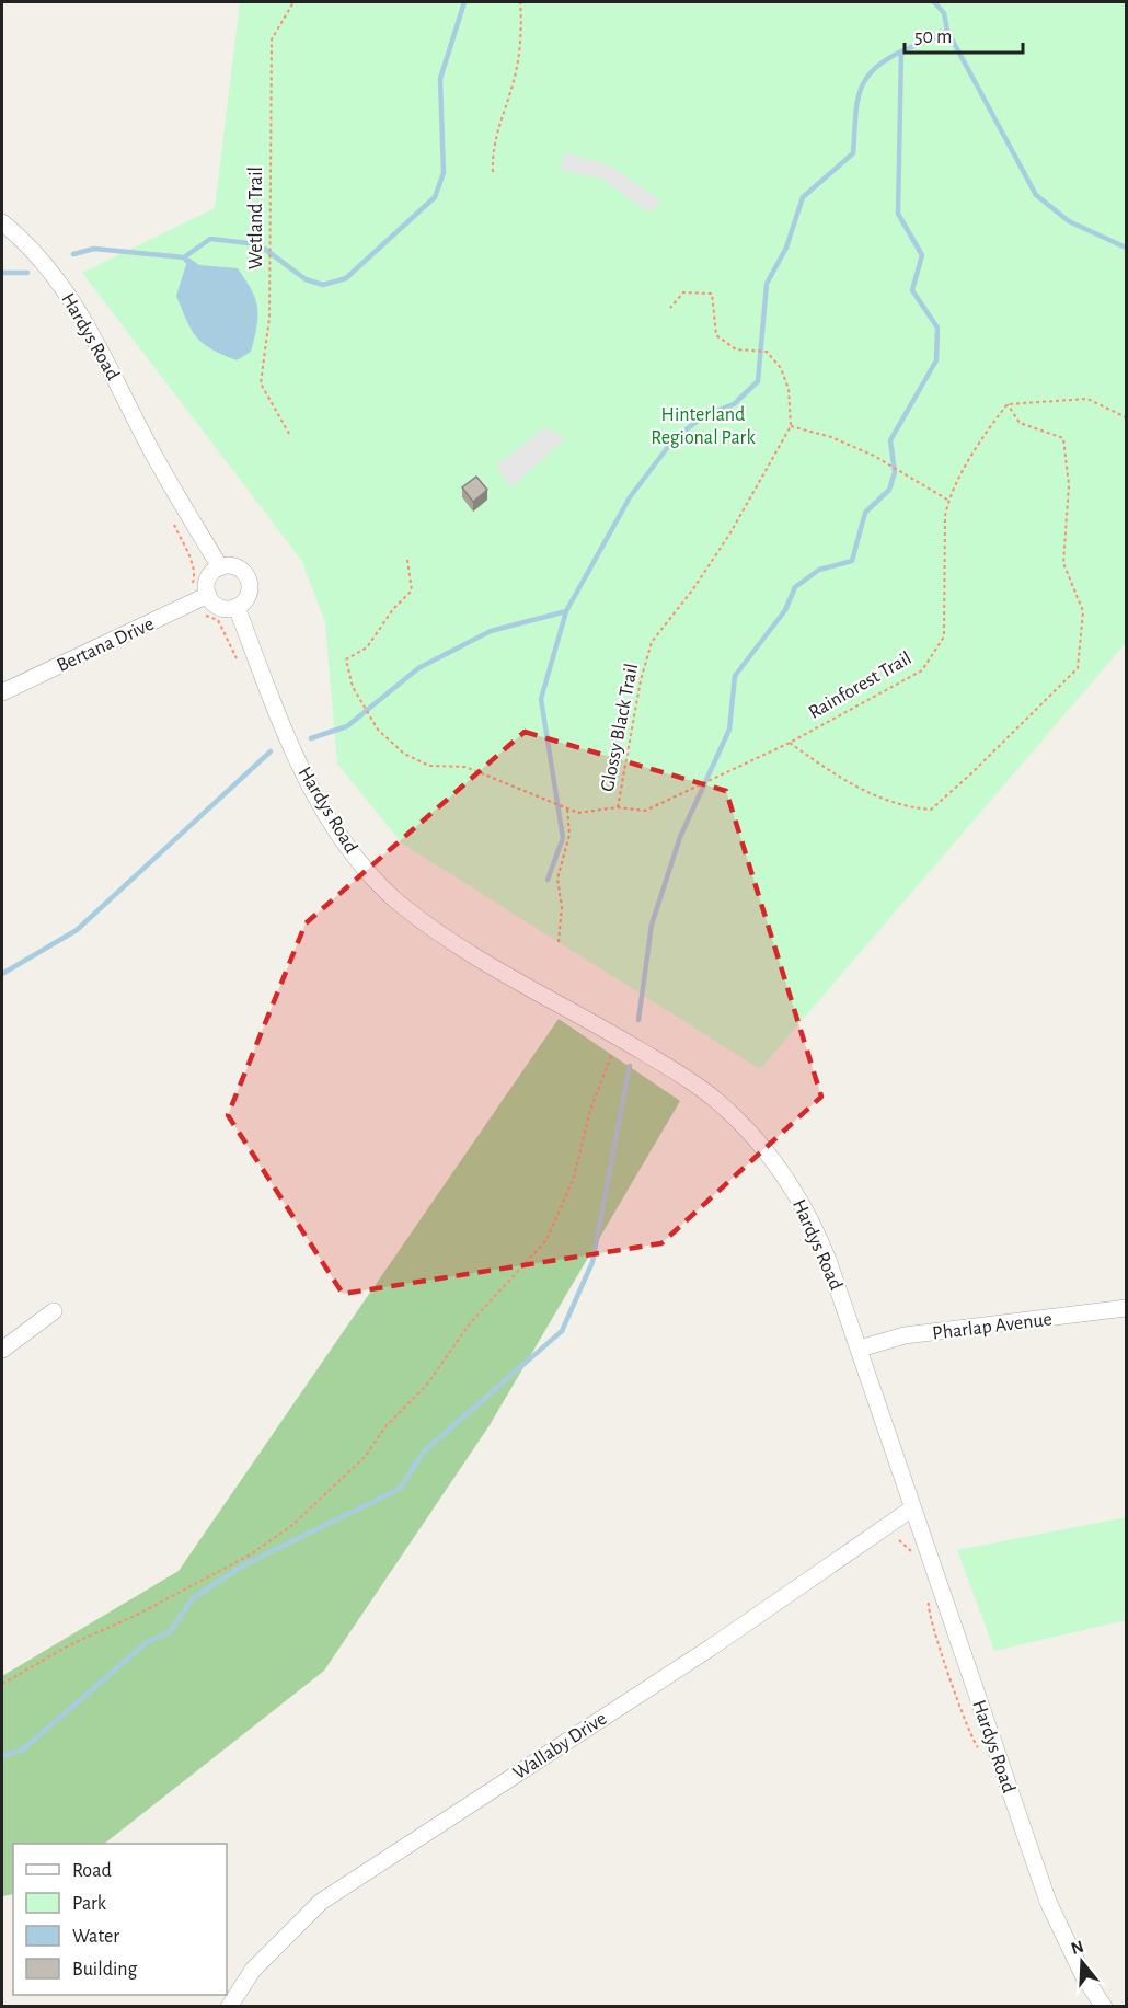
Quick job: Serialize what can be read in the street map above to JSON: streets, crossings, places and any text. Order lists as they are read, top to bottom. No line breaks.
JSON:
{"streets":{"street":["Hardys Road","Bertana Drive","Pharlap Avenue","Wallaby Drive"],"path":["Wetland Trail","Rainforest Trail","Glossy Black Trail"]},"crossings":[["Hardys Road","Bertana Drive"],["Hardys Road","Pharlap Avenue"],["Hardys Road","Wallaby Drive"],["Rainforest Trail","Glossy Black Trail"]],"parks":["Hinterland Regional Park"],"legend":["Road","Park","Water","Building"],"scale_bar":"50 m","north":"top"}
